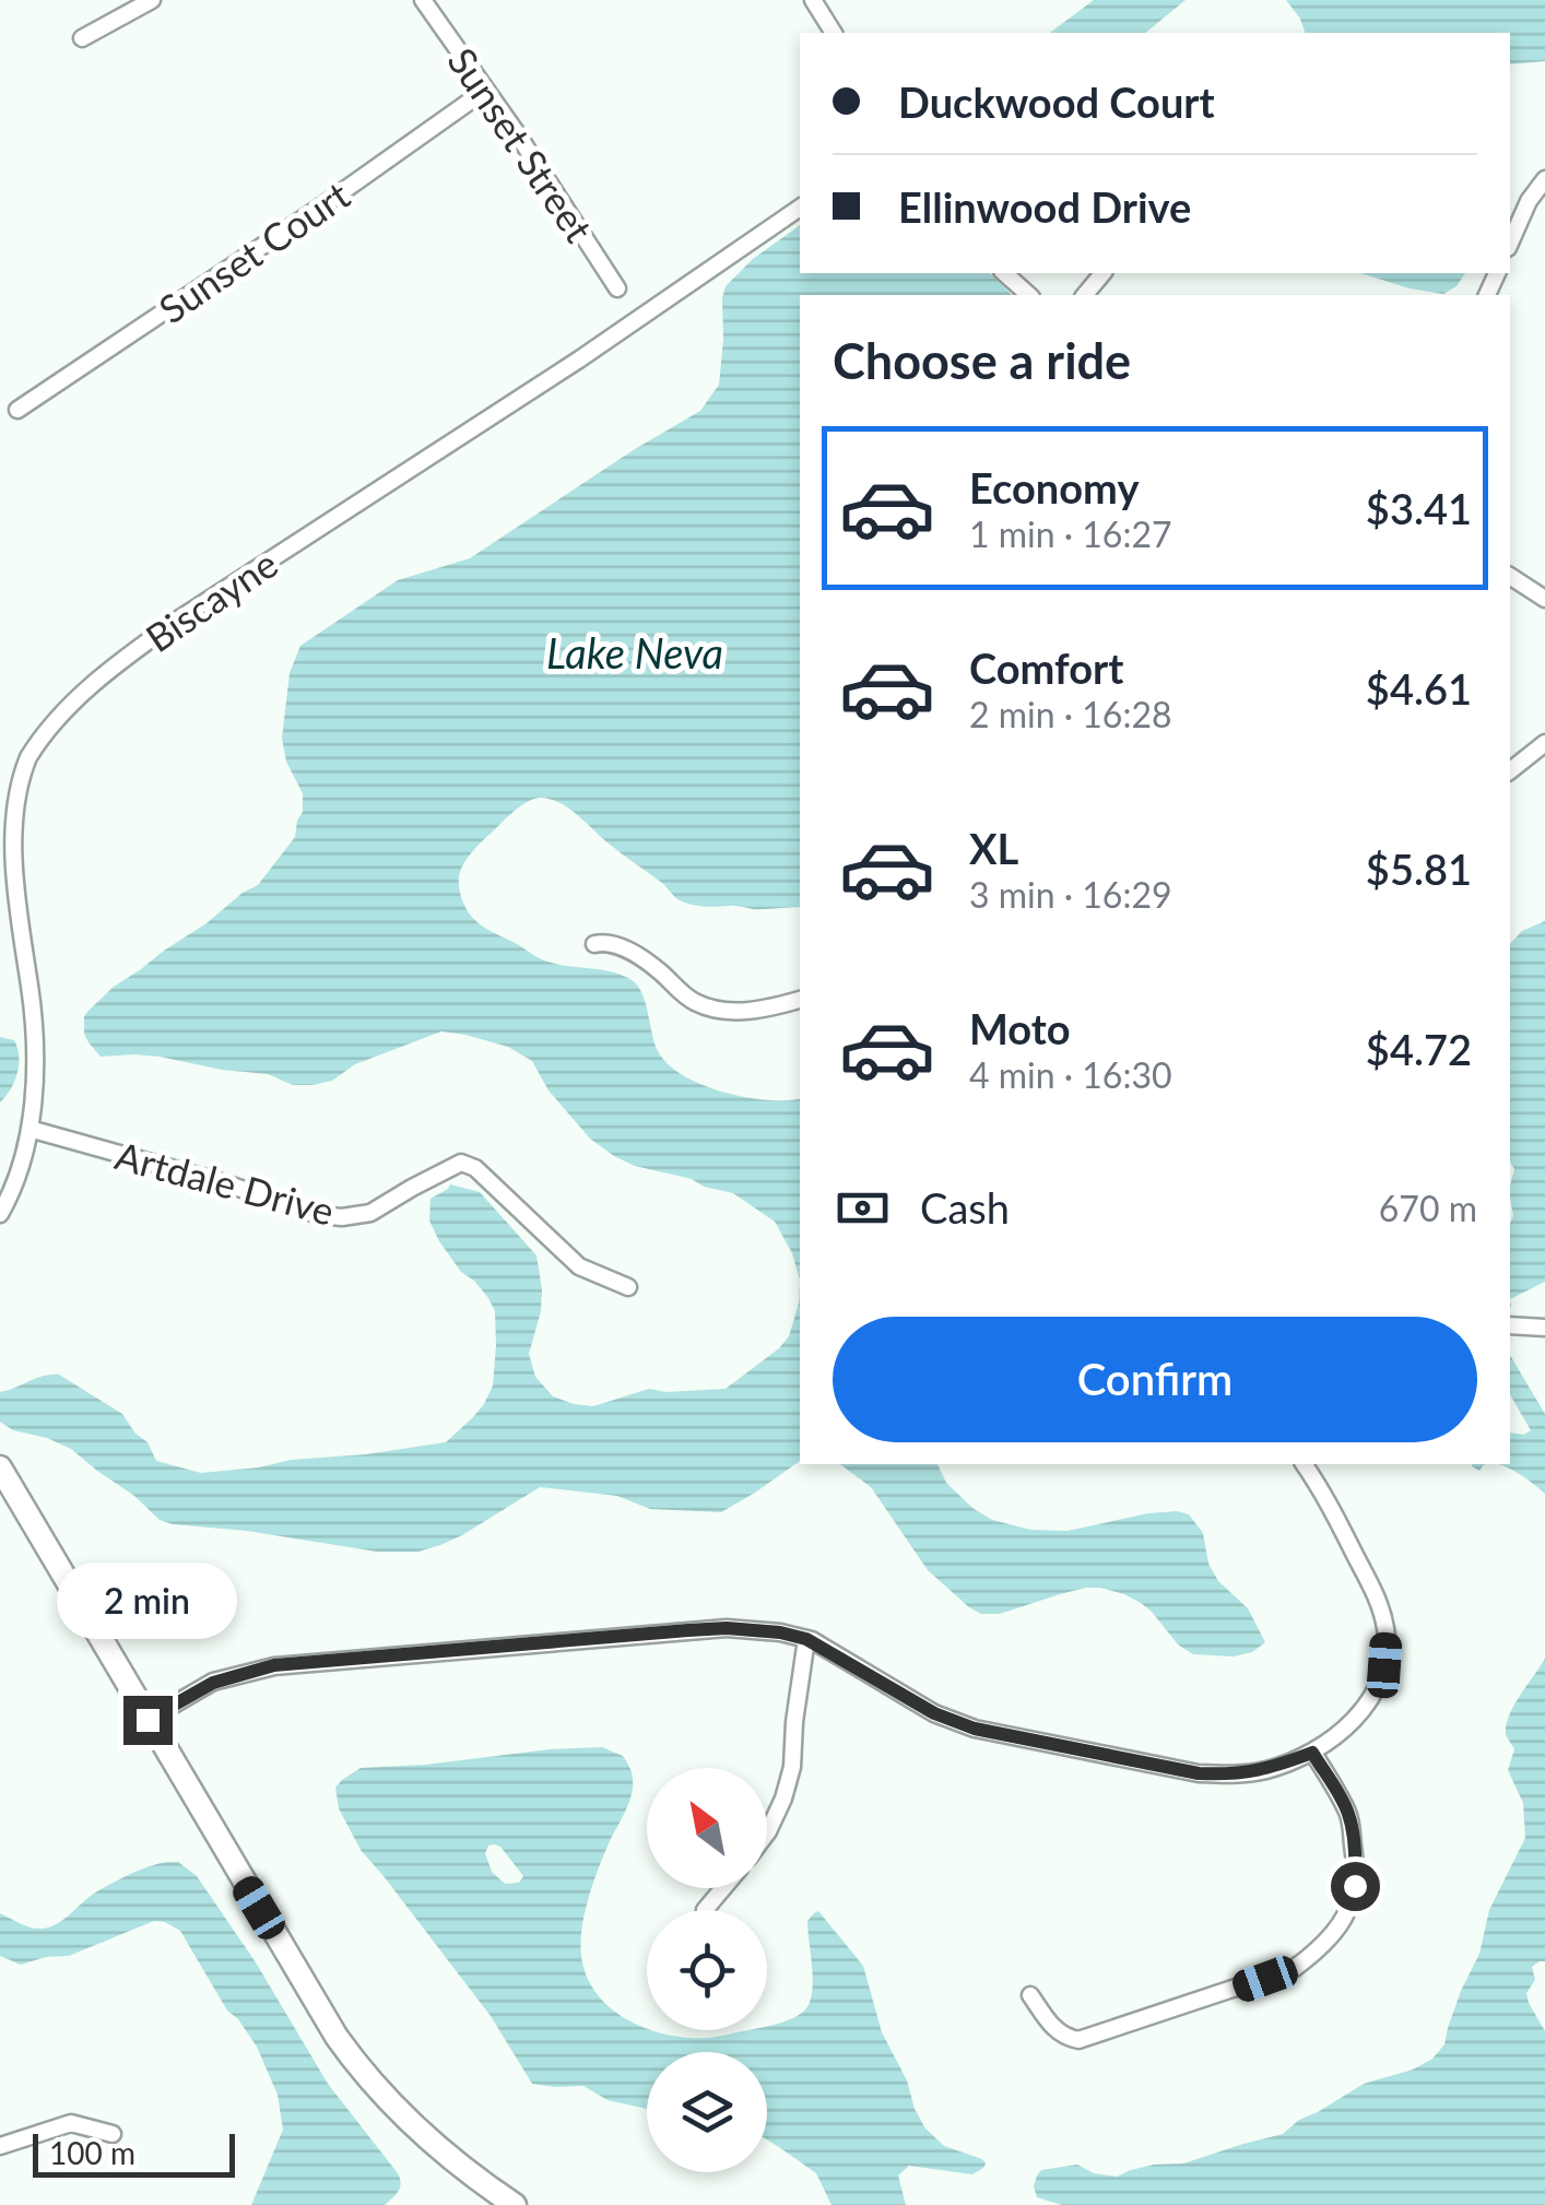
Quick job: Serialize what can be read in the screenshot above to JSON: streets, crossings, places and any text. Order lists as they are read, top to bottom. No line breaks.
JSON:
{"streets":{"street":["Sunset Street","Sunset Court","Biscayne","Artdale Drive"]},"crossings":[["Sunset Street","Sunset Court"],["Biscayne","Artdale Drive"]],"water":["Lake Neva"],"scale_bar":"100 m","north":"top left","page":{"banner":["Duckwood Court","Ellinwood Drive"],"heading":"Choose a ride","list":[{"name":"Economy","note":"1 min · 16:27","value":"$3.41"},{"name":"Comfort","note":"2 min · 16:28","value":"$4.61"},{"name":"XL","note":"3 min · 16:29","value":"$5.81"},{"name":"Moto","note":"4 min · 16:30","value":"$4.72"}],"pay":["Cash","670 m"],"buttons":"Confirm","bubble":"2 min","scale":"100 m"}}
